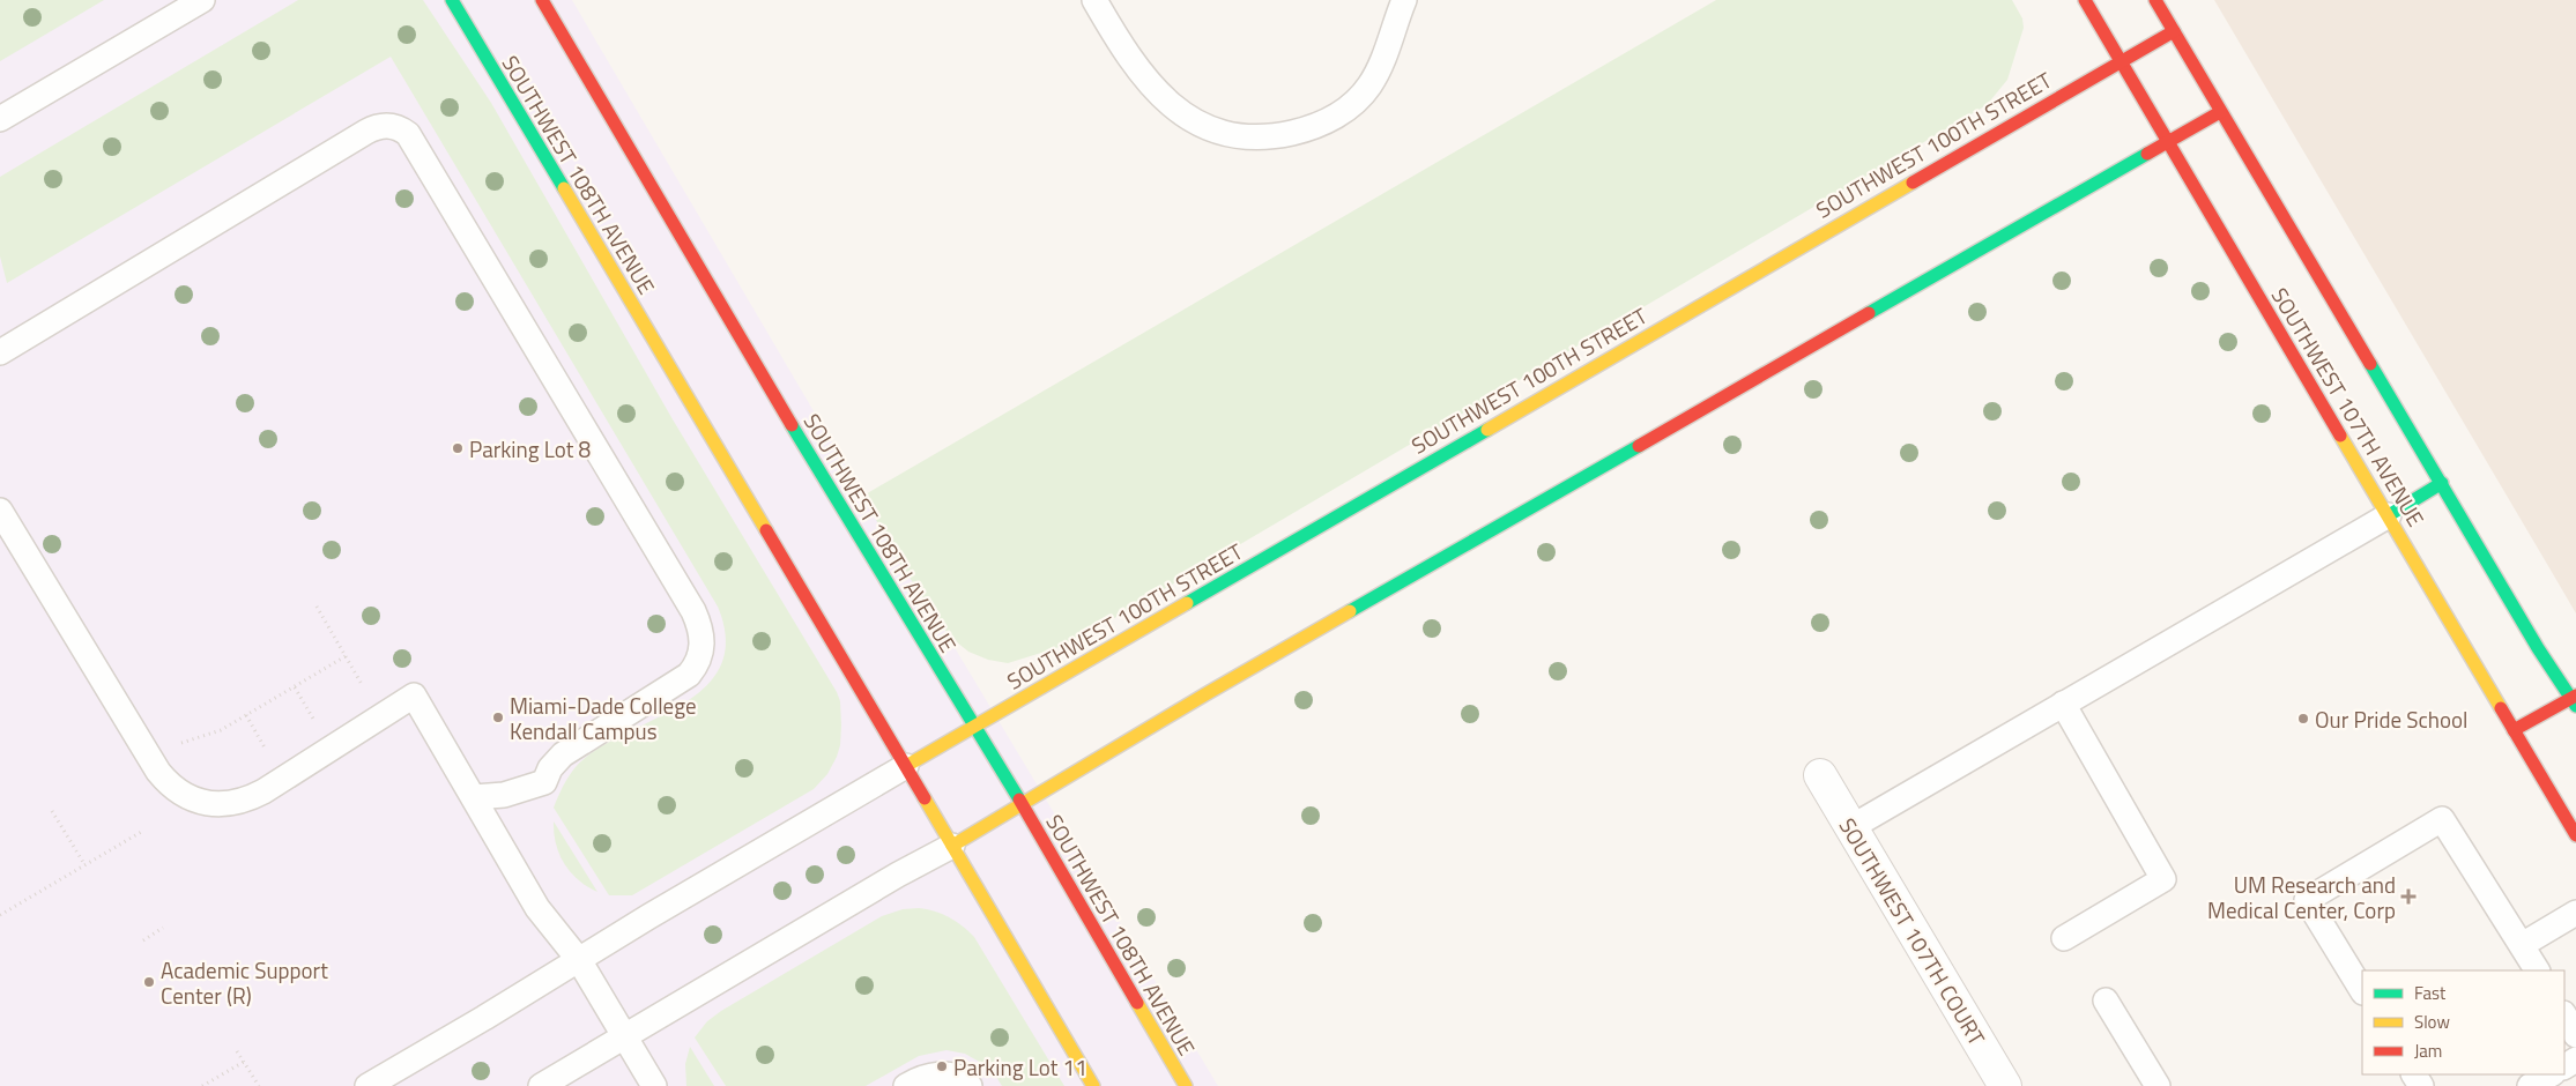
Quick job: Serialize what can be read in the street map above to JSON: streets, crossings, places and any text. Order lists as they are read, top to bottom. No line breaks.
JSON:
{"streets":{"street":["SOUTHWEST 100TH STREET","SOUTHWEST 108TH AVENUE","SOUTHWEST 107TH AVENUE","SOUTHWEST 107TH COURT"]},"crossings":[["SOUTHWEST 100TH STREET","SOUTHWEST 108TH AVENUE"],["SOUTHWEST 100TH STREET","SOUTHWEST 107TH AVENUE"]],"places":{"other":["Parking Lot 8","Miami-Dade College Kendall Campus","Our Pride School","Academic Support Center (R)","Parking Lot 11"],"health":["UM Research and Medical Center, Corp"]},"legend":["Fast","Slow","Jam"]}
